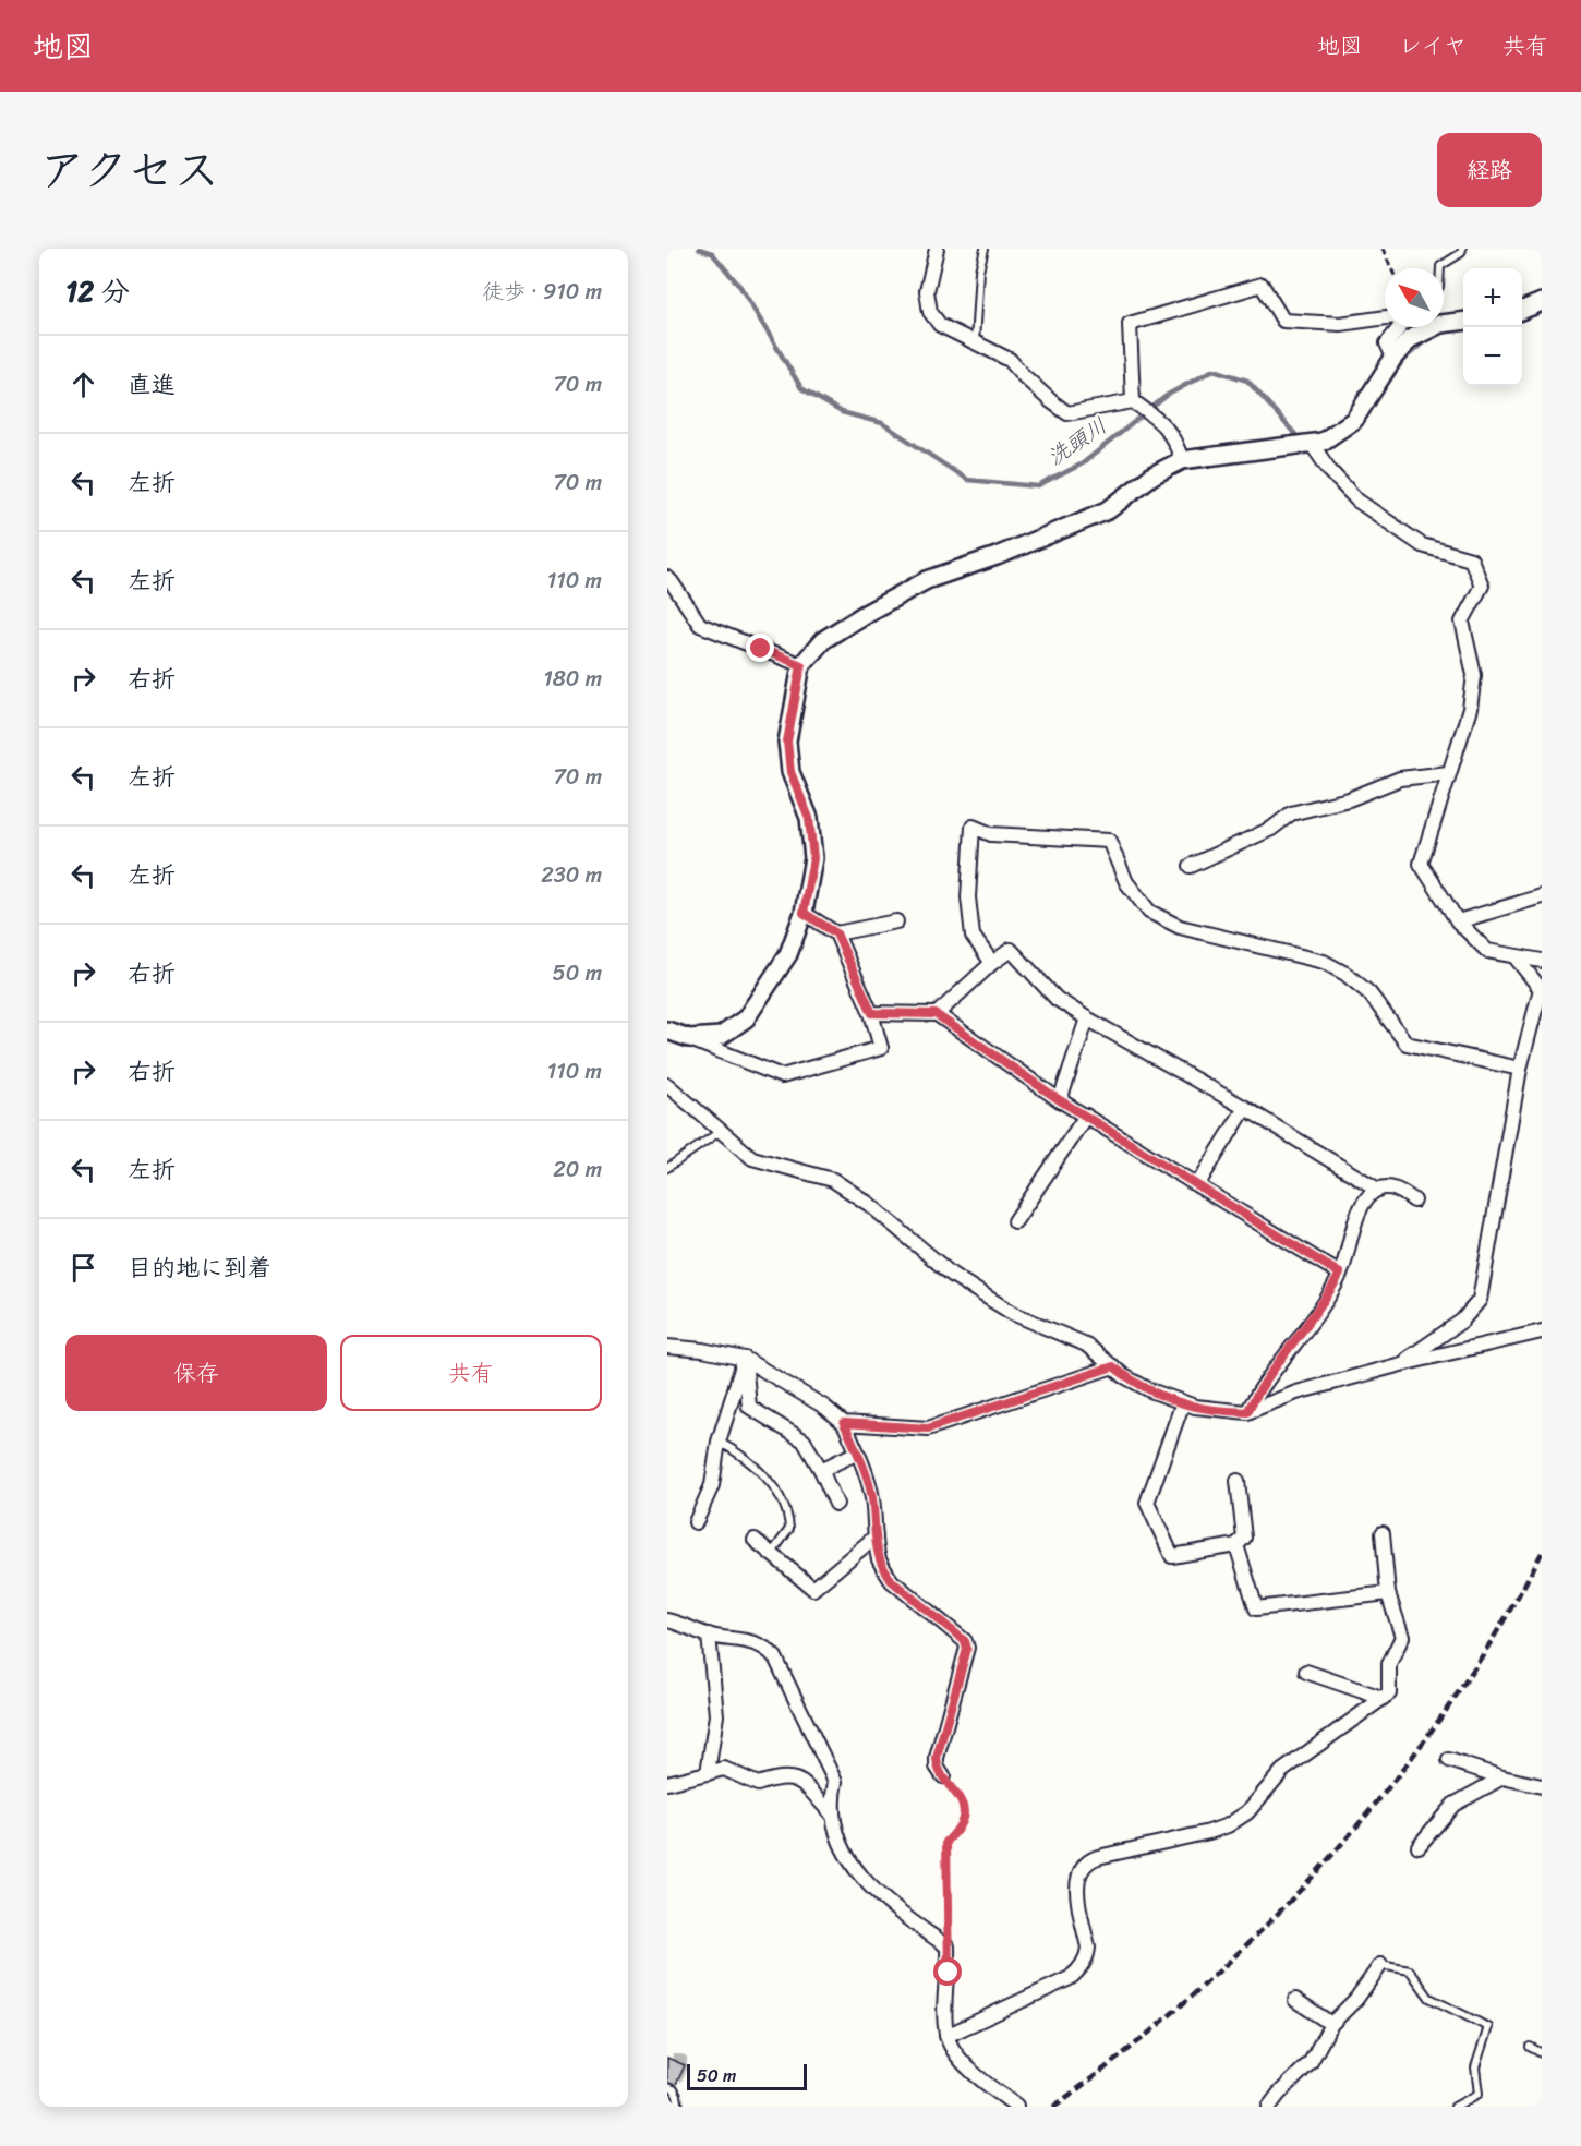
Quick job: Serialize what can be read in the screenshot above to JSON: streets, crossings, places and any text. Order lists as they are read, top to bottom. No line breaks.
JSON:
{"water":["洗頭川"],"scale_bar":"50 m","north":"top left","page":{"header":"地図","nav":["地図","レイヤ","共有"],"title":"アクセス","buttons":["経路",["保存","共有"]],"heading":["12 分","徒歩 · 910 m"],"map_buttons":["+","−"],"list":[["直進","70 m"],["左折","70 m"],["左折","110 m"],["右折","180 m"],["左折","70 m"],["左折","230 m"],["右折","50 m"],["右折","110 m"],["左折","20 m"],"目的地に到着"],"scale":"50 m"}}
